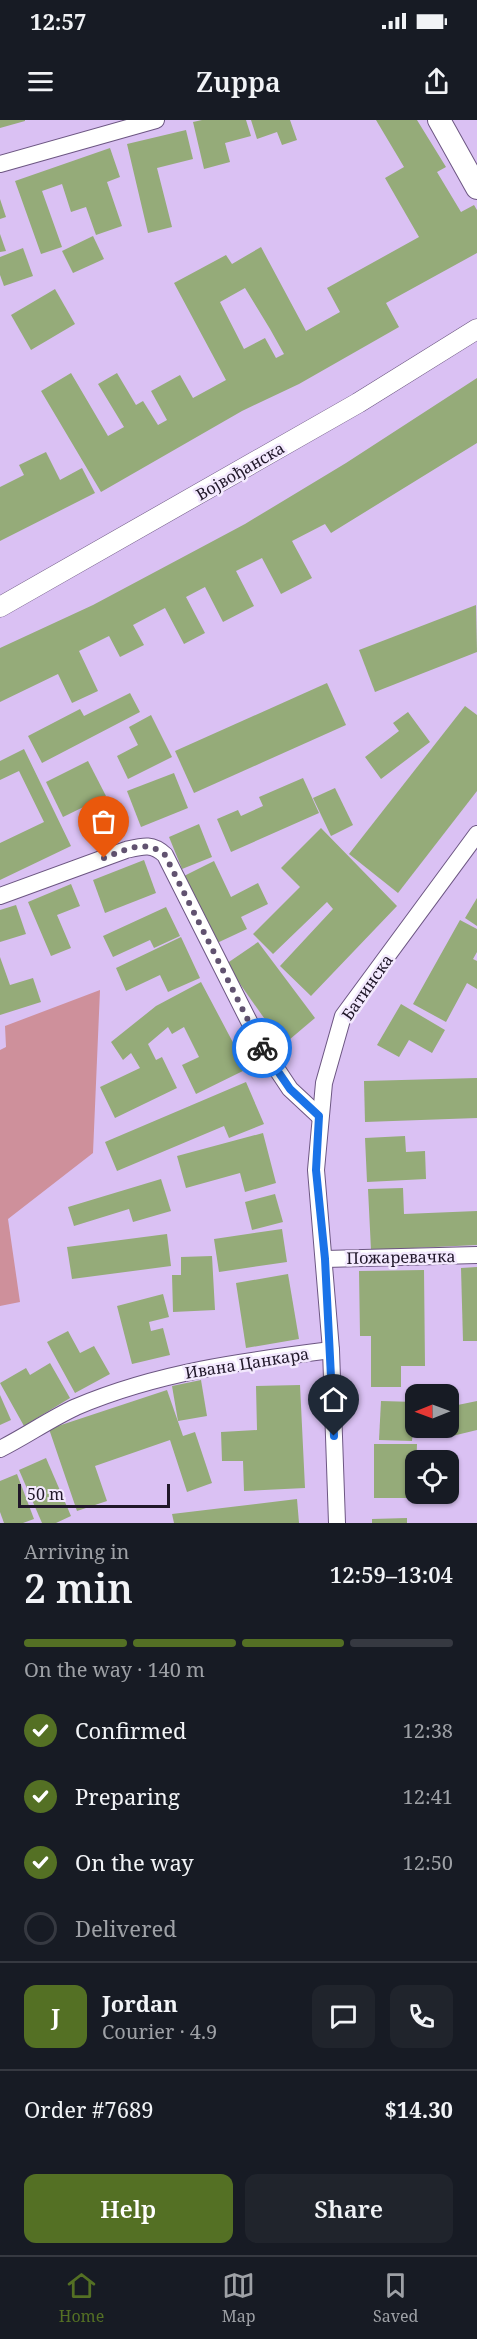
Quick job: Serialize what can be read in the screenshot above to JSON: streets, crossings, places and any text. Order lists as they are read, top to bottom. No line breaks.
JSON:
{"streets":{"street":["Војвођанска","Батинска","Пожаревачка","Ивана Цанкара"]},"crossings":[["Батинска","Пожаревачка"],["Батинска","Ивана Цанкара"]],"scale_bar":"50 m","north":"left","page":{"status":"12:57","header":"Zuppa","scale":"50 m","heading":["2 min","Arriving in","12:59–13:04"],"panel":["Jordan","Courier · 4.9","Order #7689","$14.30"],"bar":"On the way · 140 m","list":[["Confirmed","12:38"],["Preparing","12:41"],["On the way","12:50"],"Delivered"],"round":"J","buttons":["Help","Share"],"tabs":["Home","Map","Saved"]}}
